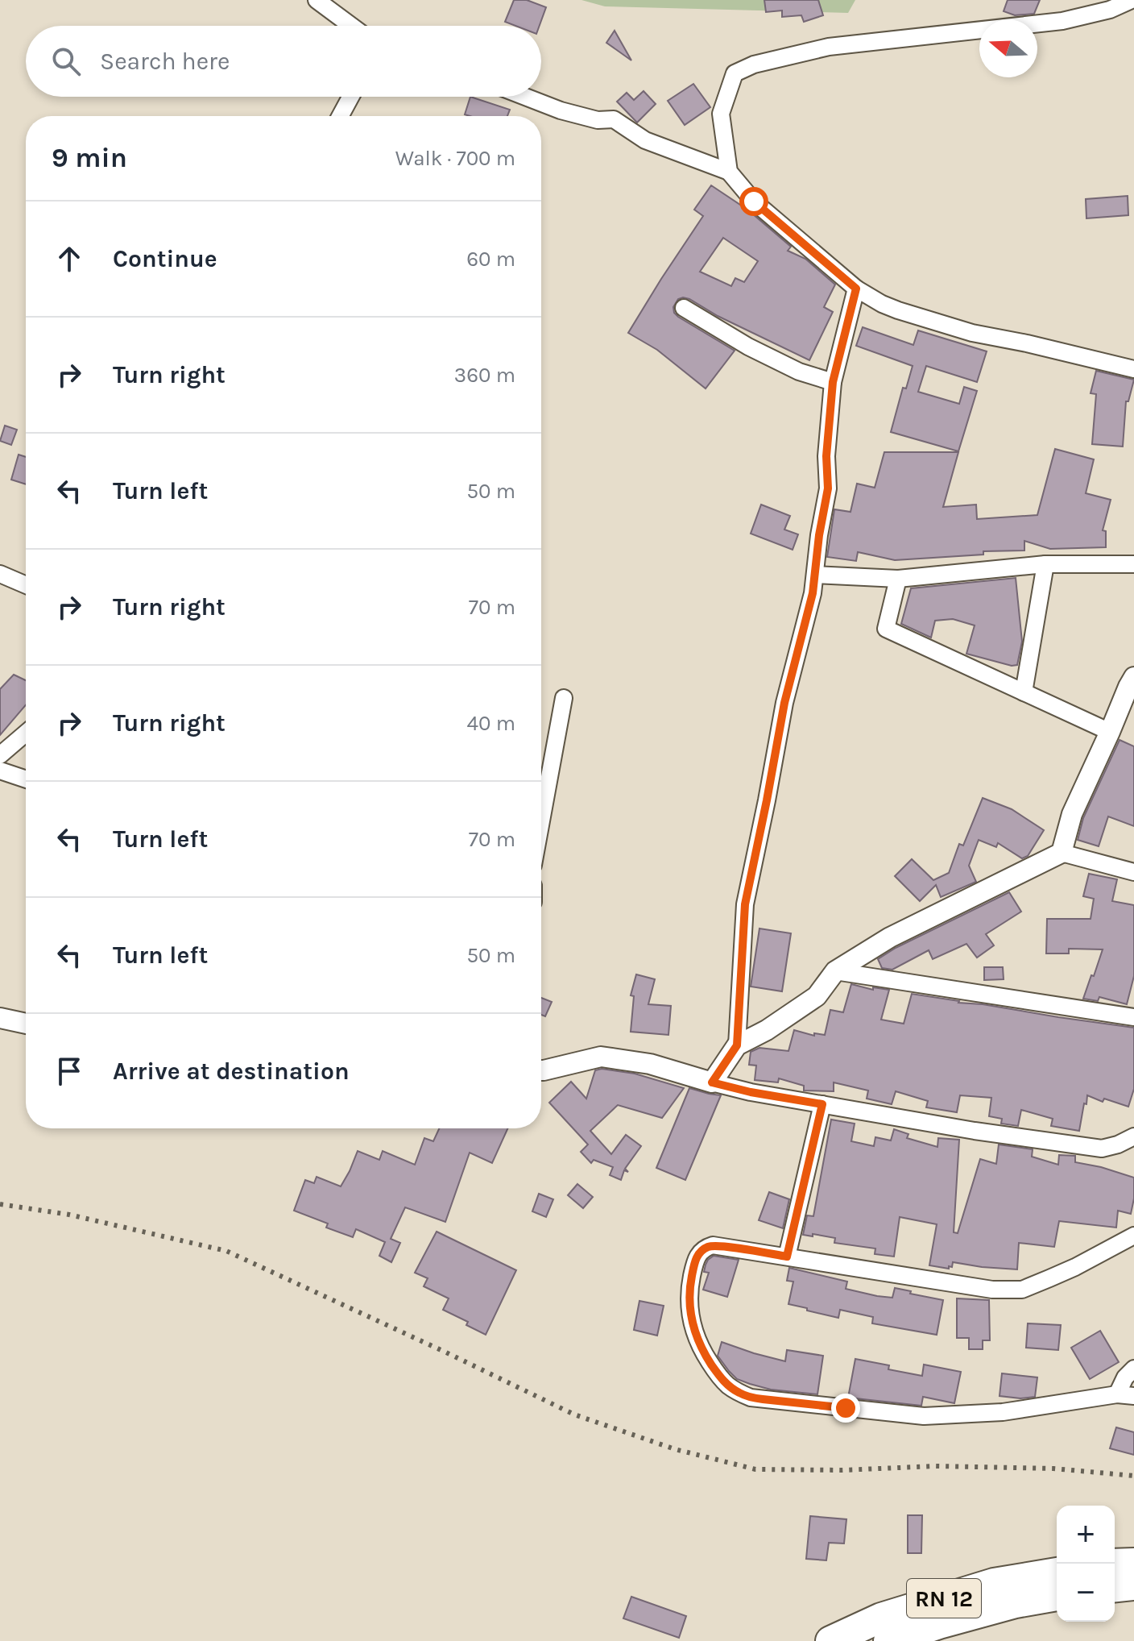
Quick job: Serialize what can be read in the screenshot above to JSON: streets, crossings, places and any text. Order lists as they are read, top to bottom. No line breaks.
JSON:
{"streets":{"highway":["RN 12"]},"north":"left","page":{"search":"Search here","heading":["9 min","Walk · 700 m"],"list":[["Continue","60 m"],["Turn right","360 m"],["Turn left","50 m"],["Turn right","70 m"],["Turn right","40 m"],["Turn left","70 m"],["Turn left","50 m"],"Arrive at destination"],"map_buttons":["+","−"]}}
